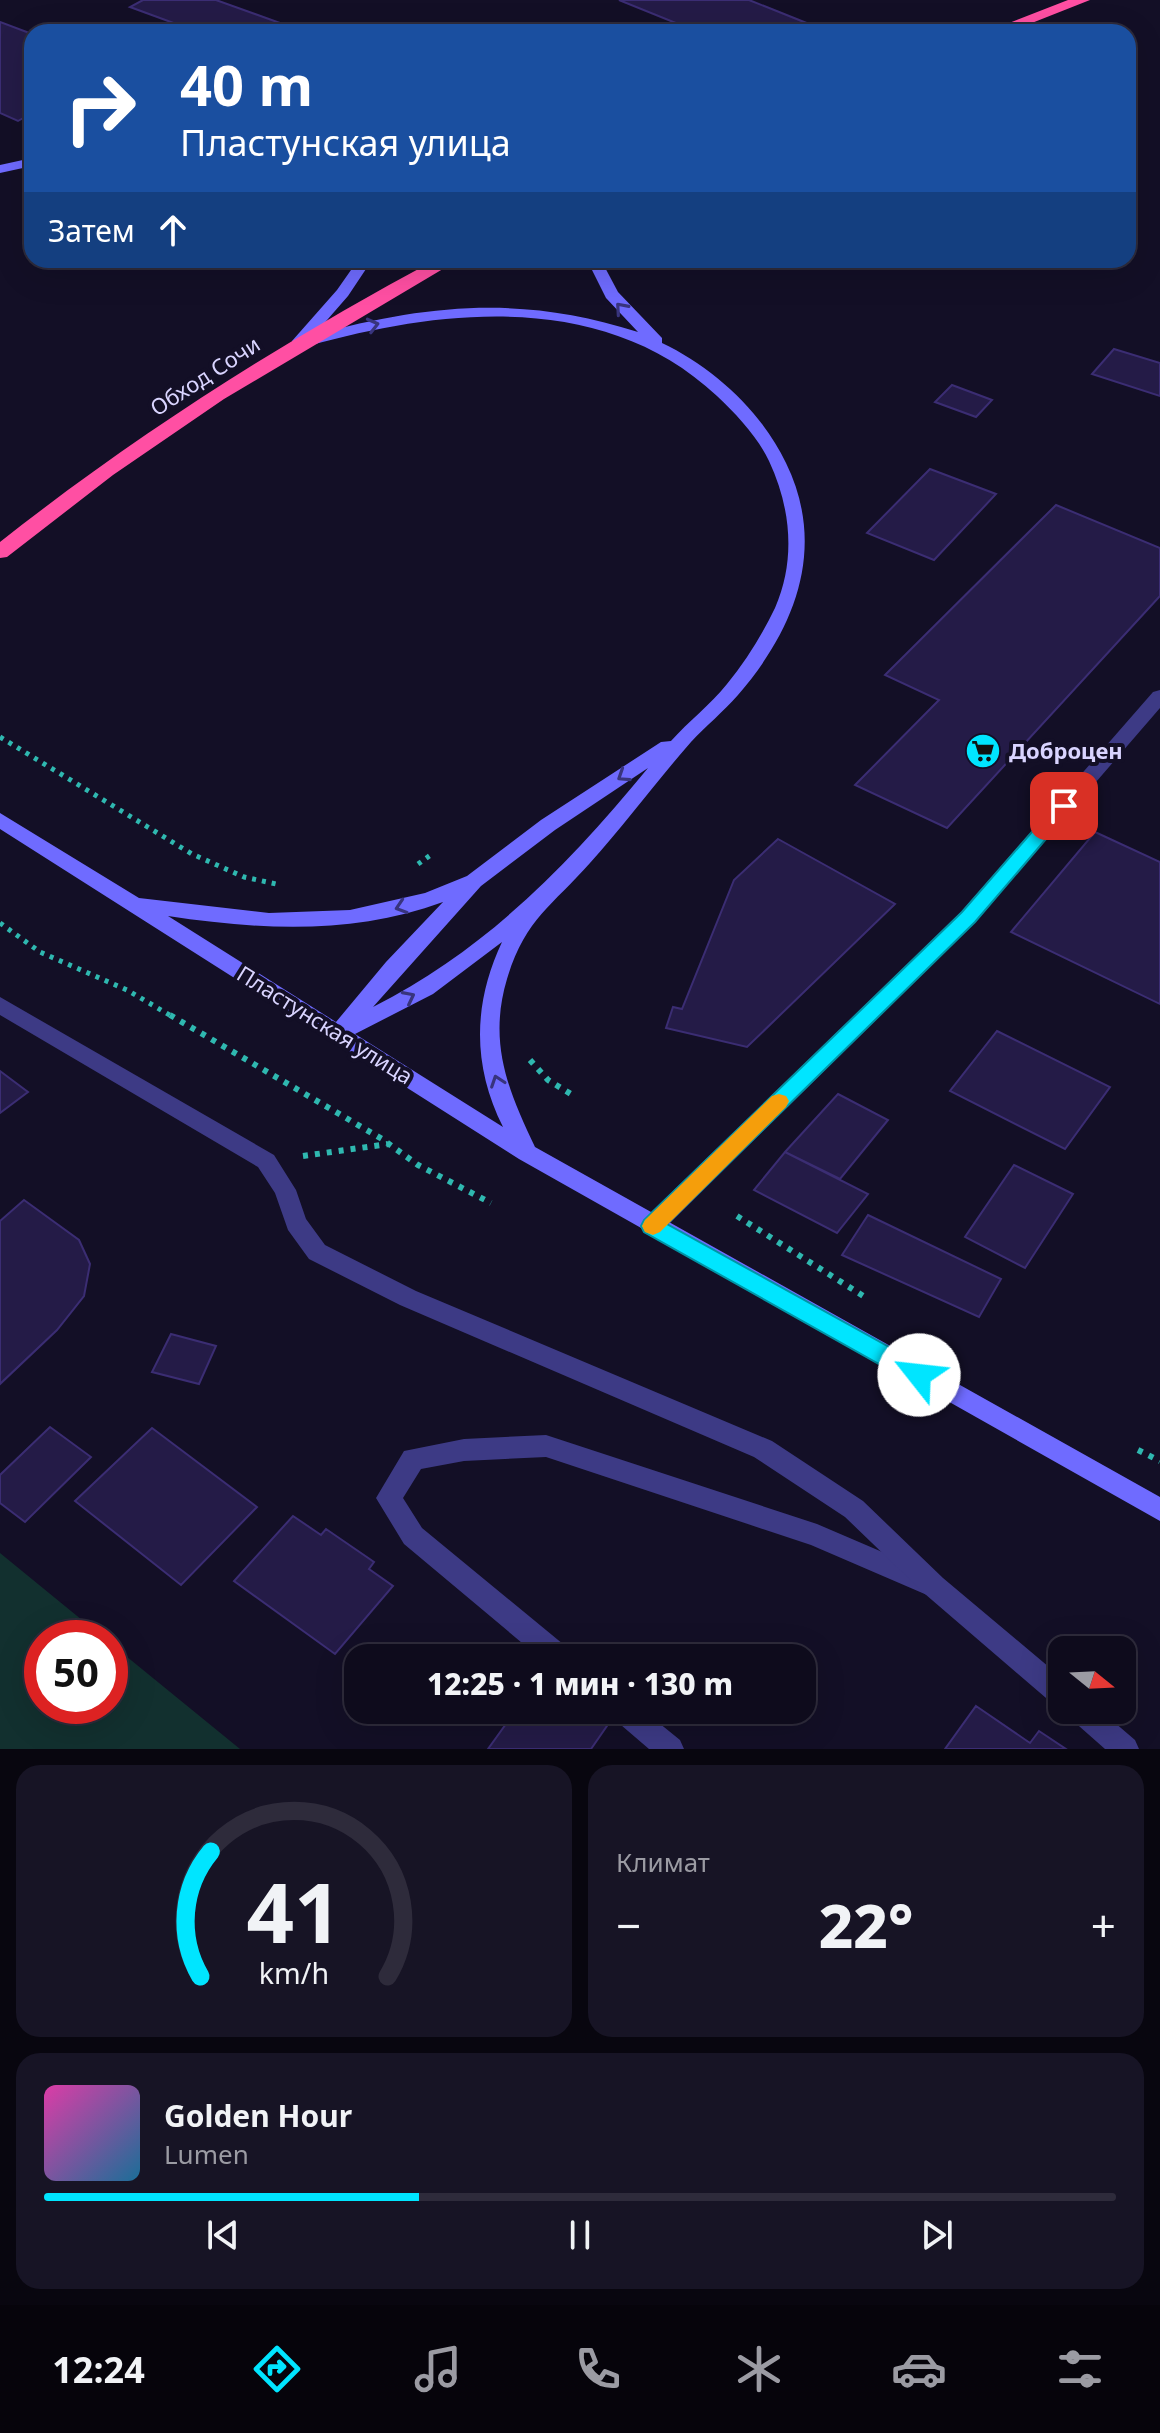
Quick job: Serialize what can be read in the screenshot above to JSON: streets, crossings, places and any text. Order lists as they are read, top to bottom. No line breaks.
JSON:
{"streets":{"highway":["Обход Сочи"],"main road":["Пластунская улица"]},"places":{"supermarket":["Доброцен"]},"north":"right","page":{"turn":["40 m","Пластунская улица"],"then":"Затем","limit":"50","trip":"12:25 · 1 мин · 130 m","tile":"Климат","heat":["−","22°","+"],"song":["Golden Hour","Lumen"],"tabs":"12:24","gauge":["41","km/h"]}}
